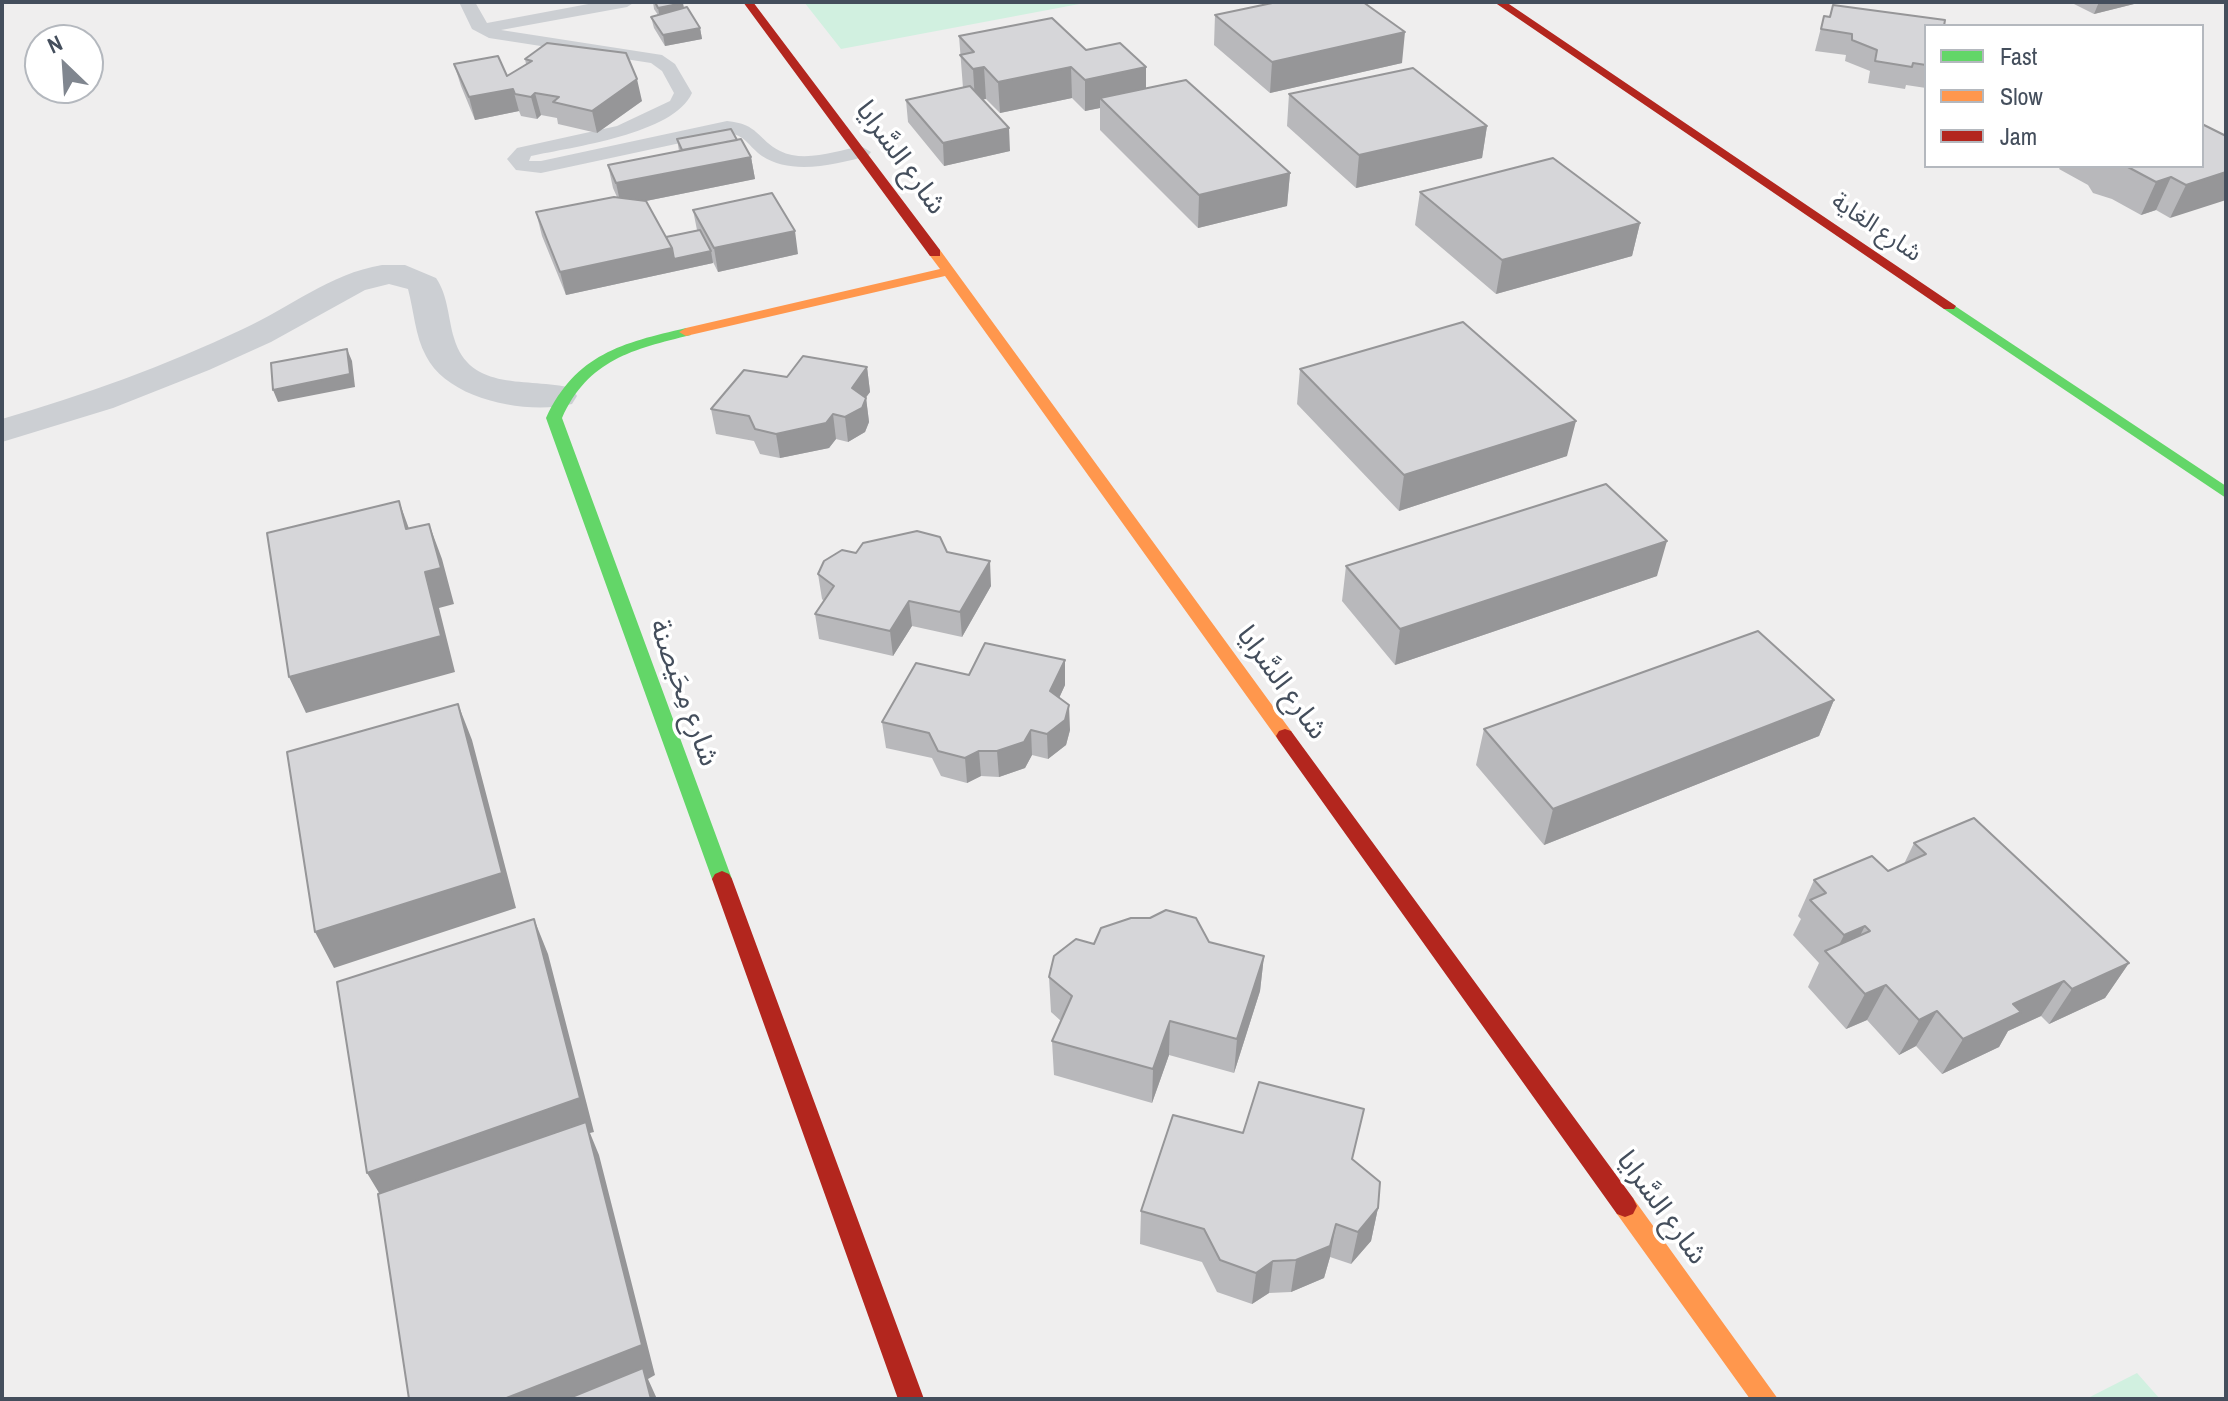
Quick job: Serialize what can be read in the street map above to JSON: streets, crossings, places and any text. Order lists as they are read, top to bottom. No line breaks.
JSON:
{"streets":{"street":["شارع السَّرايا","شارع الغاية","شارع مِحَيصنة"]},"legend":["Fast","Slow","Jam"],"north":"top left"}
